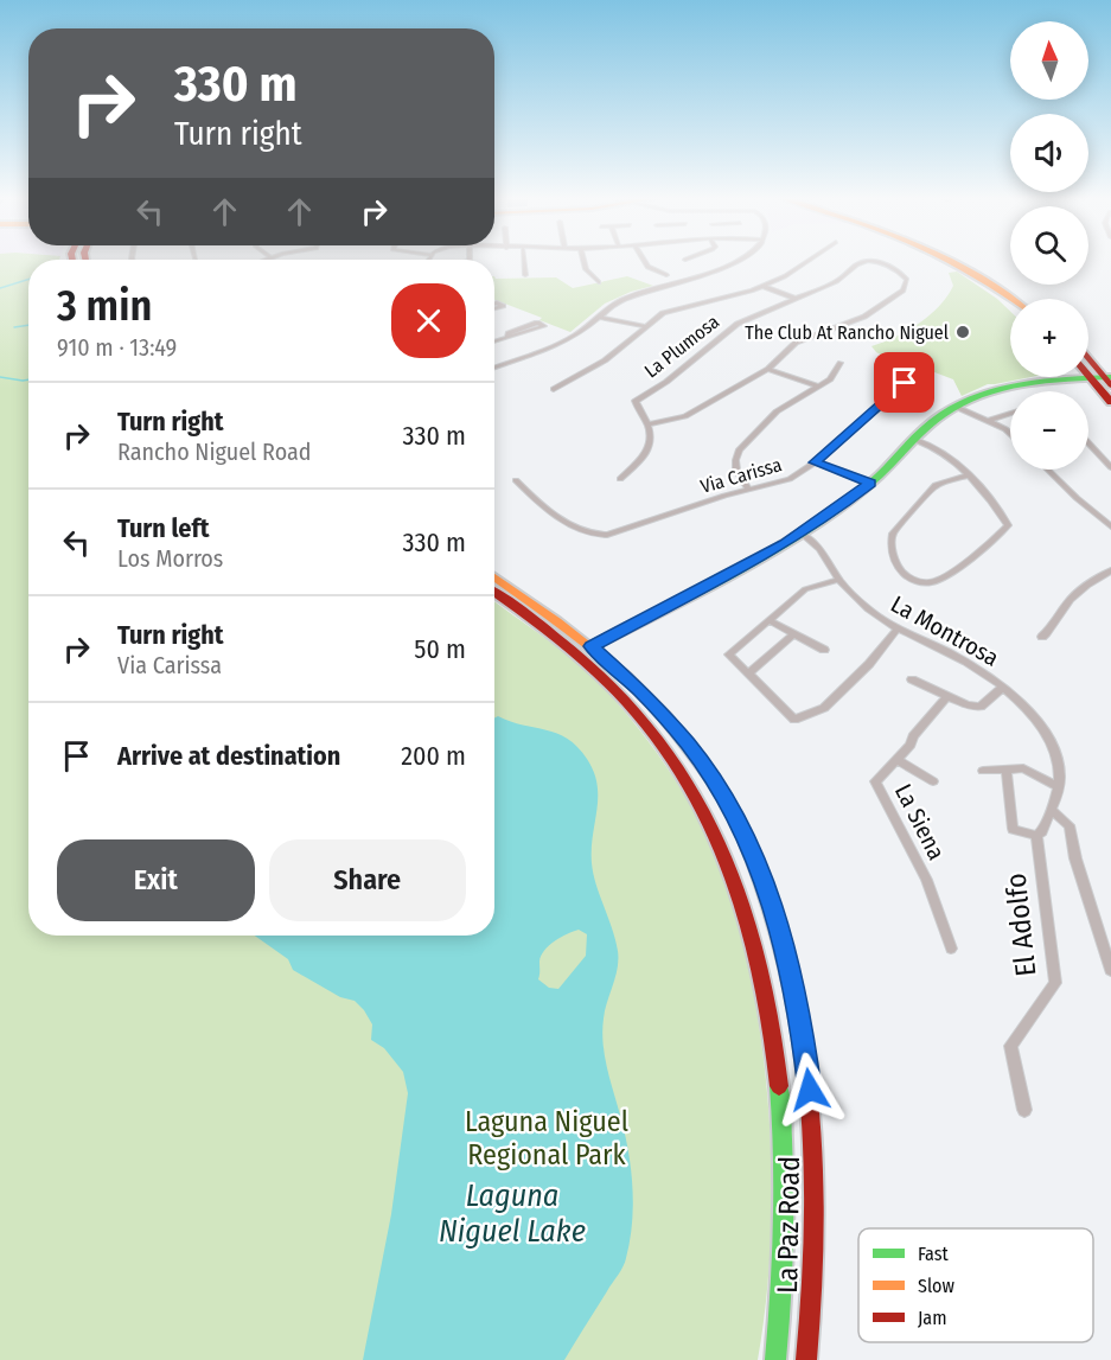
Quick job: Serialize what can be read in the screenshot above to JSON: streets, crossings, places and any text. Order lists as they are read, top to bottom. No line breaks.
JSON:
{"streets":{"main road":["La Paz Road"],"street":["La Plumosa","Via Carissa","La Montrosa","La Siena","El Adolfo"]},"water":["Laguna Niguel Lake"],"parks":["Laguna Niguel Regional Park"],"places":["The Club At Rancho Niguel"],"legend":["Fast","Slow","Jam"],"north":"top","page":{"map_buttons":["+","−"],"turn":["330 m","Turn right"],"heading":["3 min","910 m · 13:49"],"list":[{"name":"Turn right","note":"Rancho Niguel Road","value":"330 m"},{"name":"Turn left","note":"Los Morros","value":"330 m"},{"name":"Turn right","note":"Via Carissa","value":"50 m"},{"name":"Arrive at destination","value":"200 m"}],"buttons":["Exit","Share"]}}
